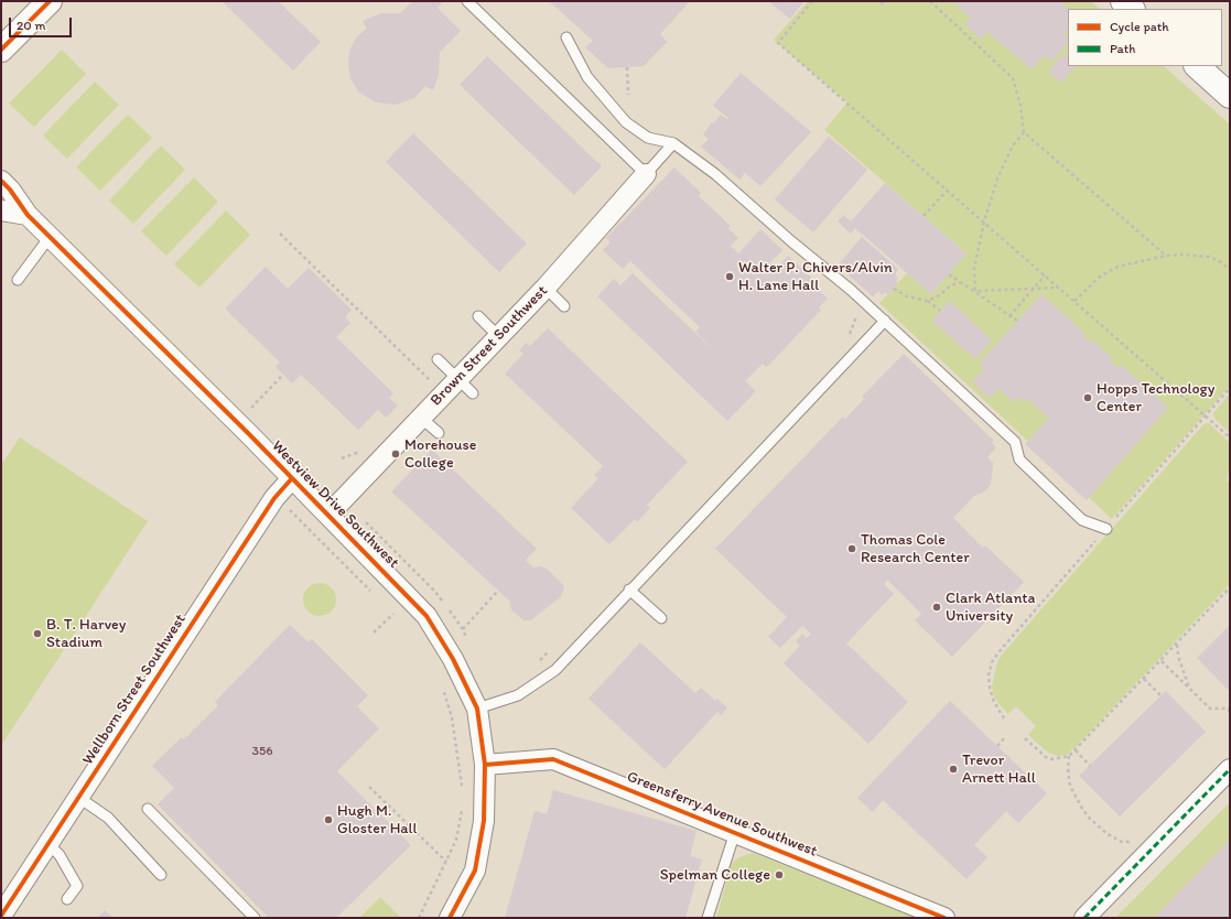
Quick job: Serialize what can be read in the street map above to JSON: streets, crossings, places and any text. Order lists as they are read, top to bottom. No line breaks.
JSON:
{"streets":{"street":["Brown Street Southwest","Westview Drive Southwest","Wellborn Street Southwest","Greensferry Avenue Southwest"]},"crossings":[["Brown Street Southwest","Westview Drive Southwest"],["Westview Drive Southwest","Wellborn Street Southwest"],["Westview Drive Southwest","Greensferry Avenue Southwest"]],"places":["Walter P. Chivers/Alvin H. Lane Hall","Hopps Technology Center","Morehouse College","Thomas Cole Research Center","Clark Atlanta University","B. T. Harvey Stadium","Trevor Arnett Hall","Hugh M. Gloster Hall","Spelman College"],"house_numbers":["356"],"legend":["Cycle path","Path"],"scale_bar":"20 m"}
